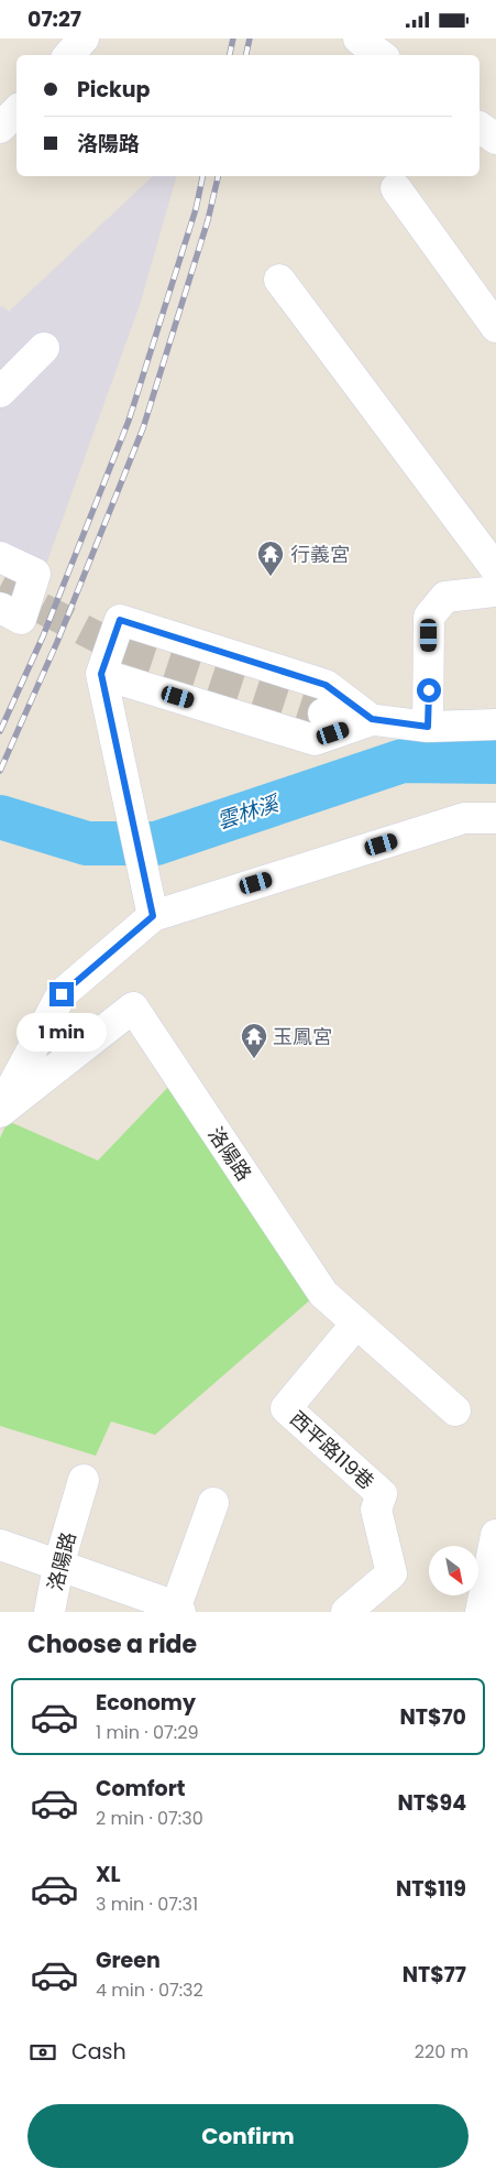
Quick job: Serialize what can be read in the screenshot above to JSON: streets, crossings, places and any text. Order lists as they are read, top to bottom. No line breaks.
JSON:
{"streets":{"street":["洛陽路","西平路119巷"]},"crossings":[["洛陽路","西平路119巷"]],"water":["雲林溪"],"places":{"temple":["行義宮","玉鳳宮"]},"north":"bottom right","page":{"status":"07:27","banner":["Pickup","洛陽路"],"bubble":"1 min","heading":"Choose a ride","list":[{"name":"Economy","note":"1 min · 07:29","value":"NT$70"},{"name":"Comfort","note":"2 min · 07:30","value":"NT$94"},{"name":"XL","note":"3 min · 07:31","value":"NT$119"},{"name":"Green","note":"4 min · 07:32","value":"NT$77"}],"pay":["Cash","220 m"],"buttons":"Confirm"}}
